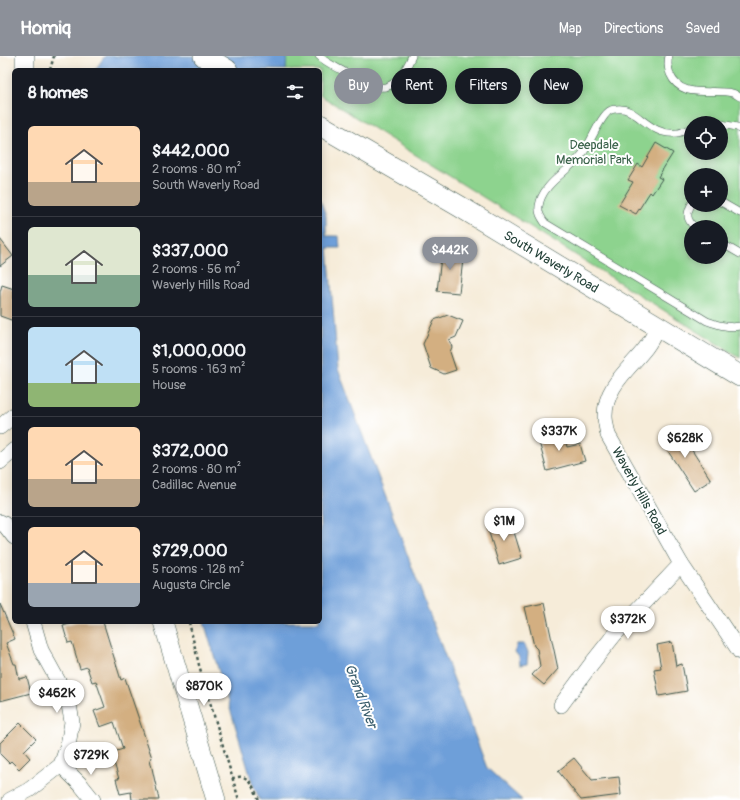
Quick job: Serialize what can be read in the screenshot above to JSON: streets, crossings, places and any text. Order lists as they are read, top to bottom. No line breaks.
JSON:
{"streets":{"main road":["South Waverly Road"],"street":["Waverly Hills Road"]},"crossings":[["South Waverly Road","Waverly Hills Road"]],"water":["Grand River"],"parks":["Deepdale Memorial Park"],"page":{"header":"Homiq","nav":["Map","Directions","Saved"],"chip":["Buy","Rent","Filters","New"],"heading":"8 homes","map_buttons":["+","−"],"list":[{"name":"$442,000","note":"2 rooms · 80 m² · South Waverly Road"},{"name":"$337,000","note":"2 rooms · 56 m² · Waverly Hills Road"},{"name":"$1,000,000","note":"5 rooms · 163 m² · House"},{"name":"$372,000","note":"2 rooms · 80 m² · Cadillac Avenue"},{"name":"$729,000","note":"5 rooms · 128 m² · Augusta Circle"}],"price":["$442K","$337K","$628K","$1M","$372K","$870K","$462K","$729K"]}}
